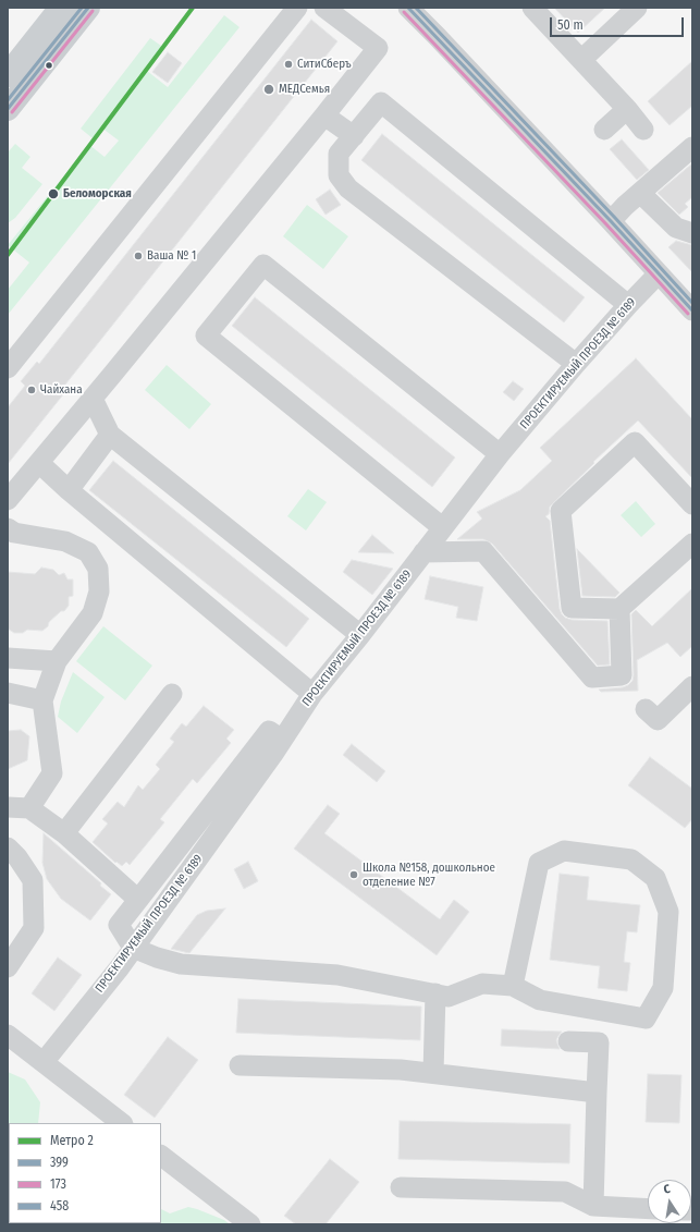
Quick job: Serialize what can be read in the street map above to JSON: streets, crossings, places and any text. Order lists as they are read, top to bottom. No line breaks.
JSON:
{"streets":{"street":["ПРОЕКТИРУЕМЫЙ ПРОЕЗД № 6189"]},"places":["СитиСберъ","МЕДСемья","Беломорская","Ваша № 1","Чайхана","Школа №158, дошкольное отделение №7"],"lines":["metro line 2","transit line 399","transit line 458","transit line 173"],"legend":["Метро 2","399","173","458"],"scale_bar":"50 m","north":"top"}
